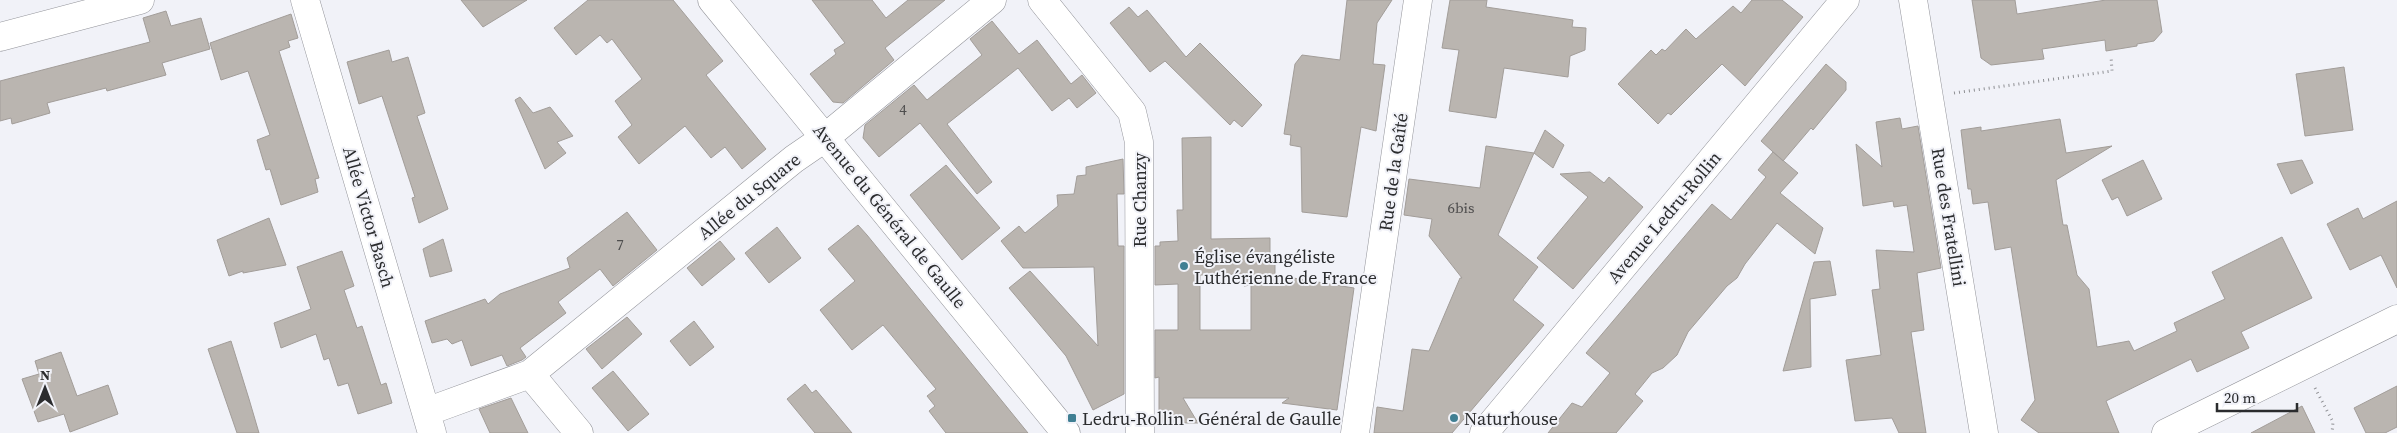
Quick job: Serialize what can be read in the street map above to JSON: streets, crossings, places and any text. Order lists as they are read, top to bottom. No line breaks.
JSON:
{"streets":{"street":["Rue de la Gaîté","Allée du Square","Rue Chanzy","Avenue du Général de Gaulle","Allée Victor Basch","Avenue Ledru-Rollin","Rue des Fratellini"]},"crossings":[["Allée du Square","Avenue du Général de Gaulle"],["Allée du Square","Allée Victor Basch"]],"places":{"other":["Église évangéliste Luthérienne de France","Naturhouse"],"transit":["Ledru-Rollin - Général de Gaulle"]},"house_numbers":["4","6bis","7"],"scale_bar":"20 m","north":"top"}
